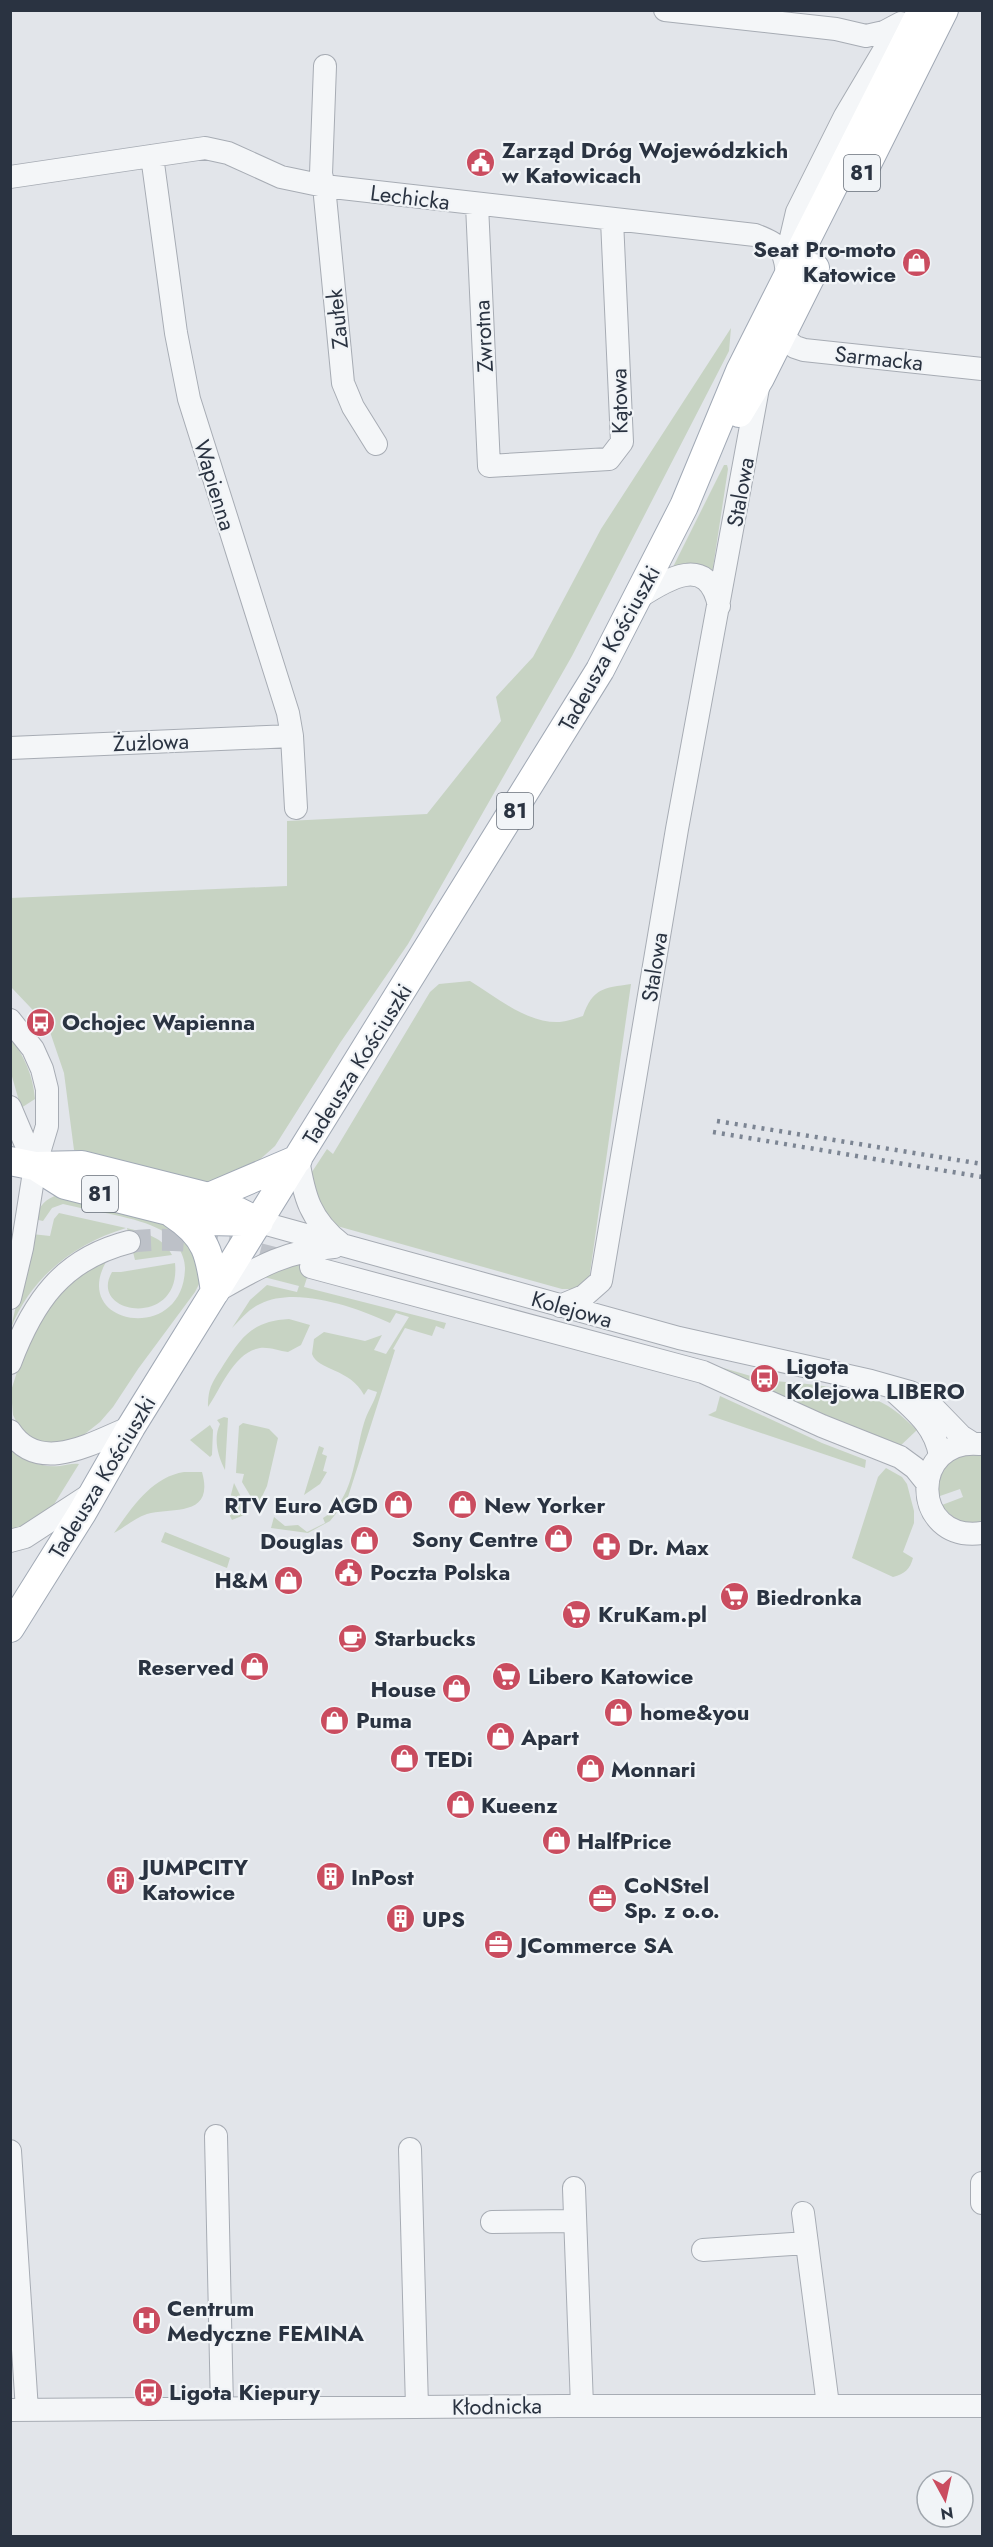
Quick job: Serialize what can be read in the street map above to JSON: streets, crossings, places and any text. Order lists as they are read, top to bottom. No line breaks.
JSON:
{"streets":{"main road":["81","Tadeusza Kościuszki","Kolejowa"],"street":["Lechicka","Zaułek","Zwrotna","Sarmacka","Kątowa","Wapienna","Stalowa","Żużlowa","Kłodnicka"]},"crossings":[["Lechicka","Zaułek"],["Lechicka","Zwrotna"],["Lechicka","Kątowa"],["Lechicka","Wapienna"],["Lechicka","Tadeusza Kościuszki"],["Zwrotna","Kątowa"],["Sarmacka","Tadeusza Kościuszki"],["Wapienna","Żużlowa"],["Stalowa","Tadeusza Kościuszki"],["Tadeusza Kościuszki","Kolejowa"]],"places":{"public building":["Zarząd Dróg Wojewódzkich w Katowicach","Poczta Polska"],"shop":["Seat Pro-moto Katowice","RTV Euro AGD","New Yorker","Sony Centre","Douglas","H&M","Reserved","House","home&you","Puma","Apart","TEDi","Monnari","Kueenz","HalfPrice"],"bus stop":["Ochojec Wapienna","Ligota Kolejowa LIBERO","Ligota Kiepury"],"pharmacy":["Dr. Max"],"supermarket":["Biedronka","KruKam.pl","Libero Katowice"],"cafe":["Starbucks"],"building":["InPost","JUMPCITY Katowice","UPS"],"office":["CoNStel Sp. z o.o.","JCommerce SA"],"hospital":["Centrum Medyczne FEMINA"]},"north":"bottom"}
